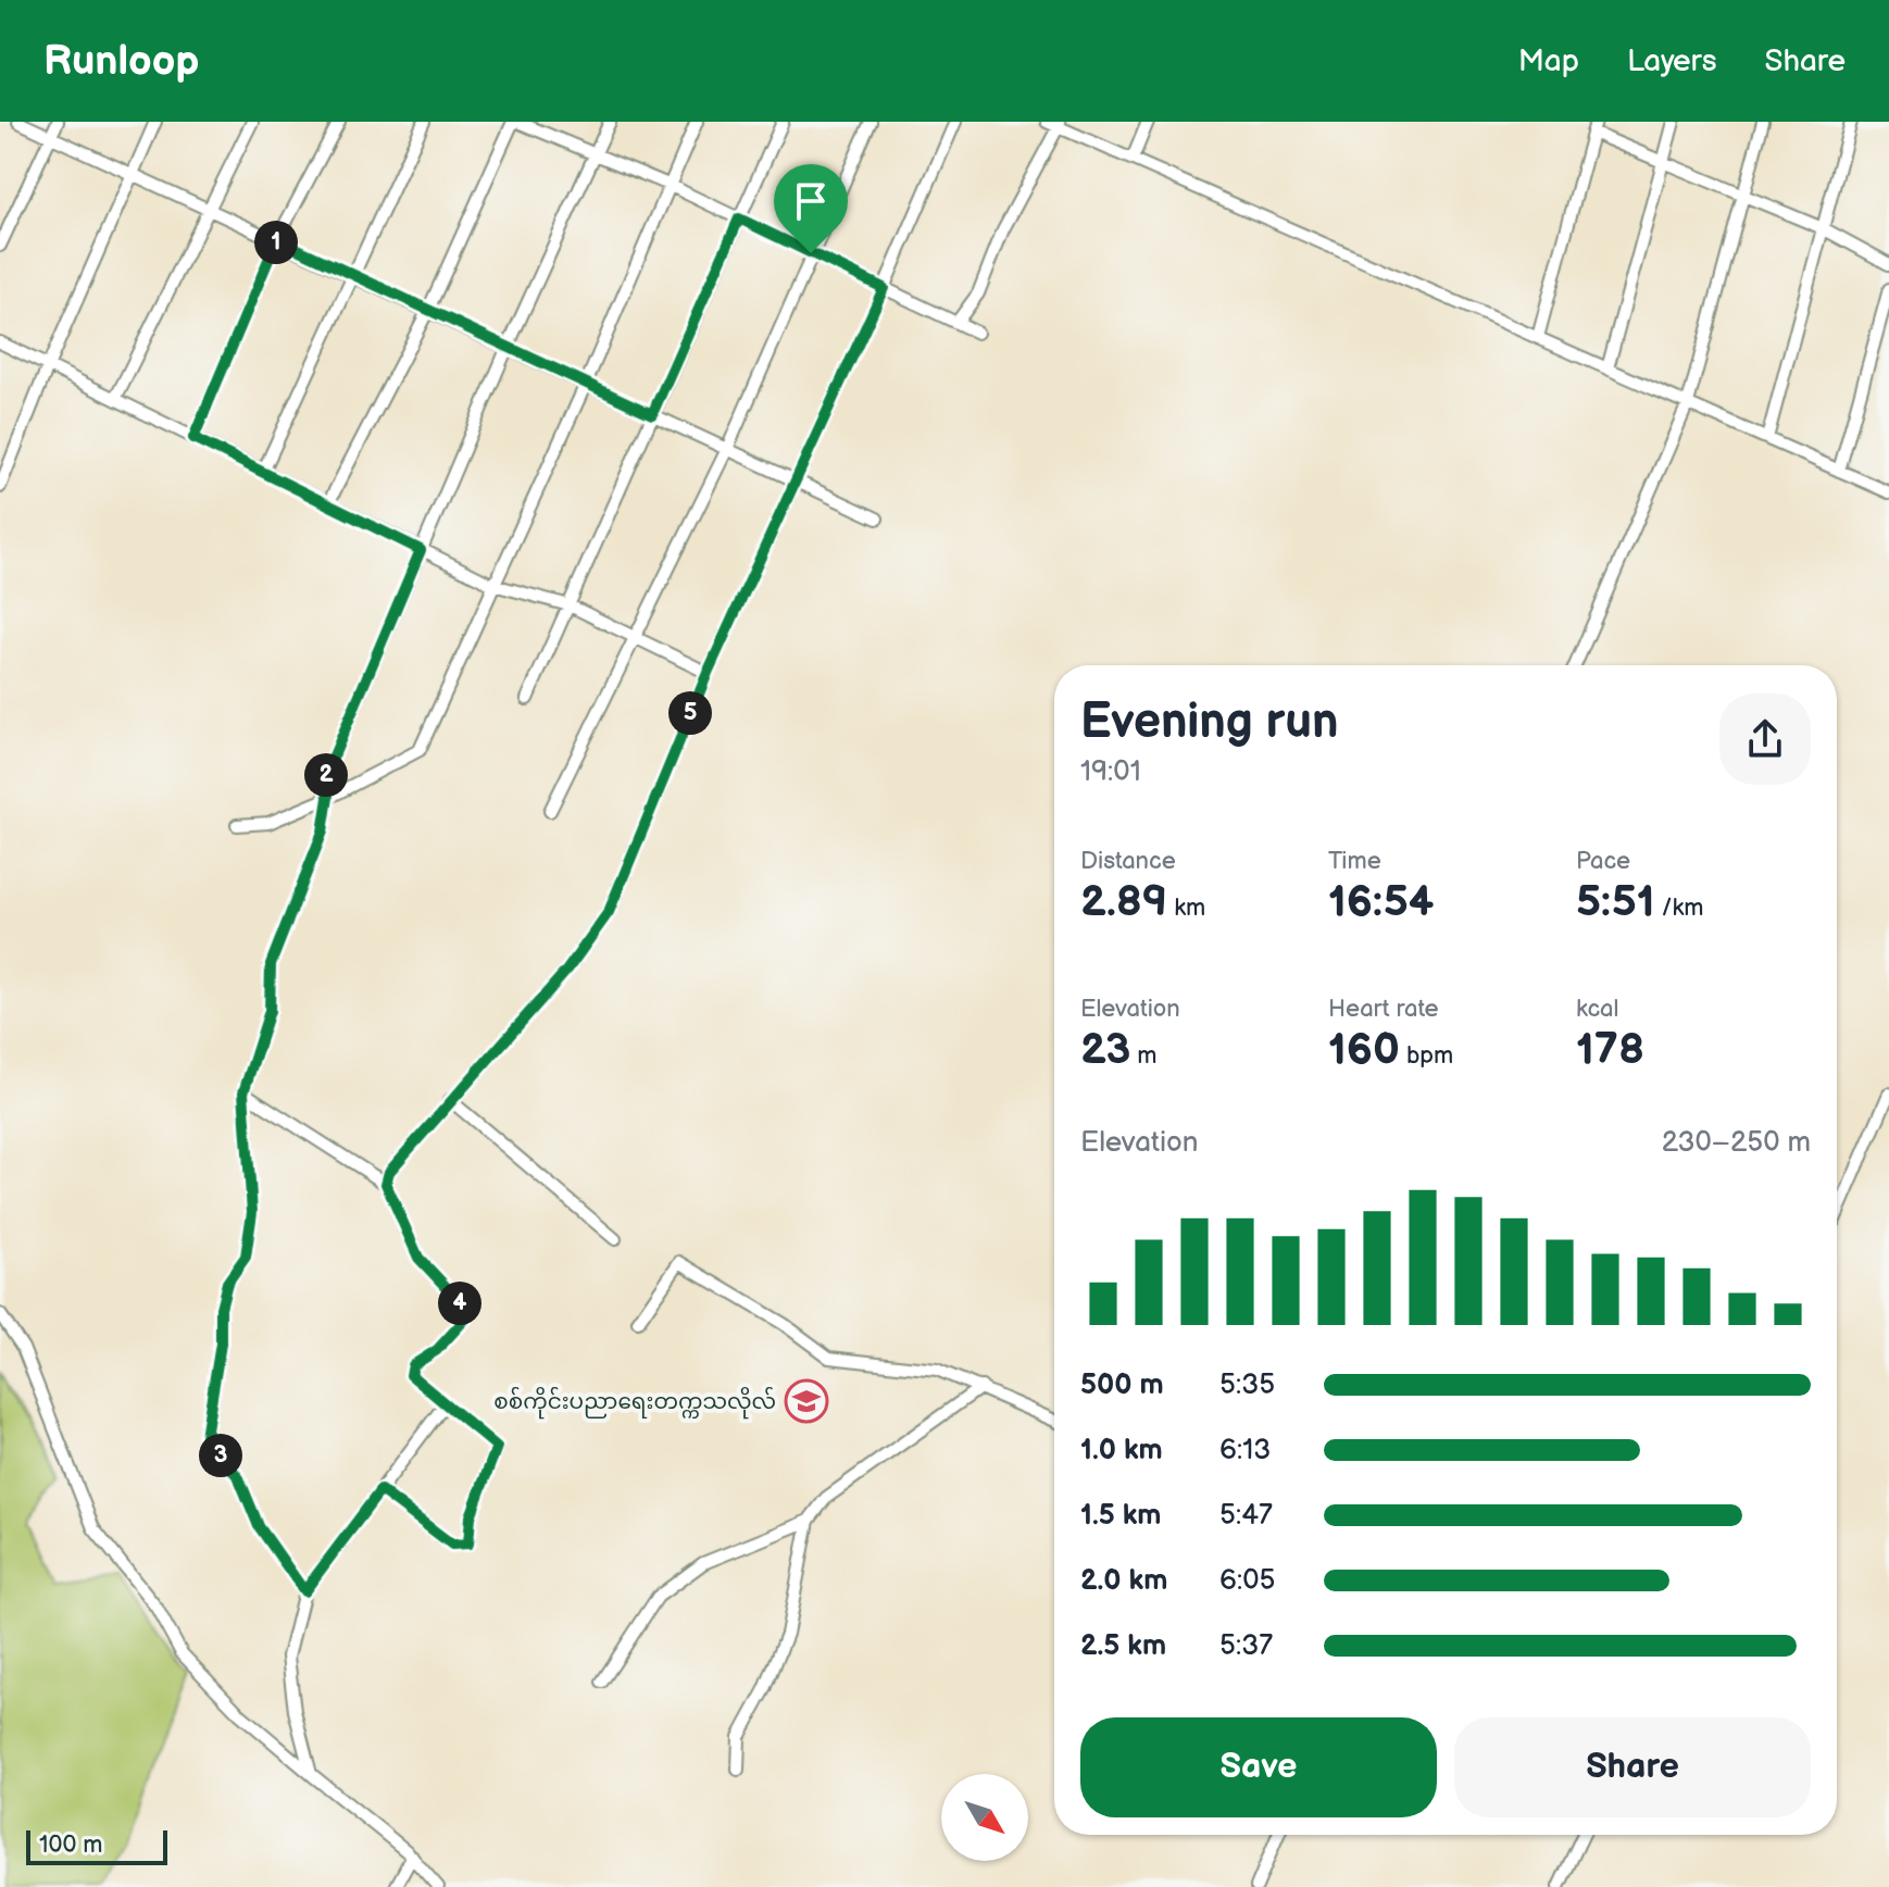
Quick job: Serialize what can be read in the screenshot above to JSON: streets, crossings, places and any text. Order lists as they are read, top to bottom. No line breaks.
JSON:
{"places":{"school or university":["စစ်ကိုင်းပညာရေးတက္ကသလိုလ်"]},"scale_bar":"100 m","north":"bottom right","page":{"header":"Runloop","nav":["Map","Layers","Share"],"pins":["1","5","2","4","3"],"heading":["Evening run","19:01"],"stats":[["Distance","2.89 km"],["Time","16:54"],["Pace","5:51 /km"],["Elevation","23 m"],["Heart rate","160 bpm"],["kcal","178"]],"chart":["Elevation","230–250 m"],"list":[{"name":"500 m","note":"5:35"},{"name":"1.0 km","note":"6:13"},{"name":"1.5 km","note":"5:47"},{"name":"2.0 km","note":"6:05"},{"name":"2.5 km","note":"5:37"}],"buttons":["Save","Share"],"scale":"100 m"}}
